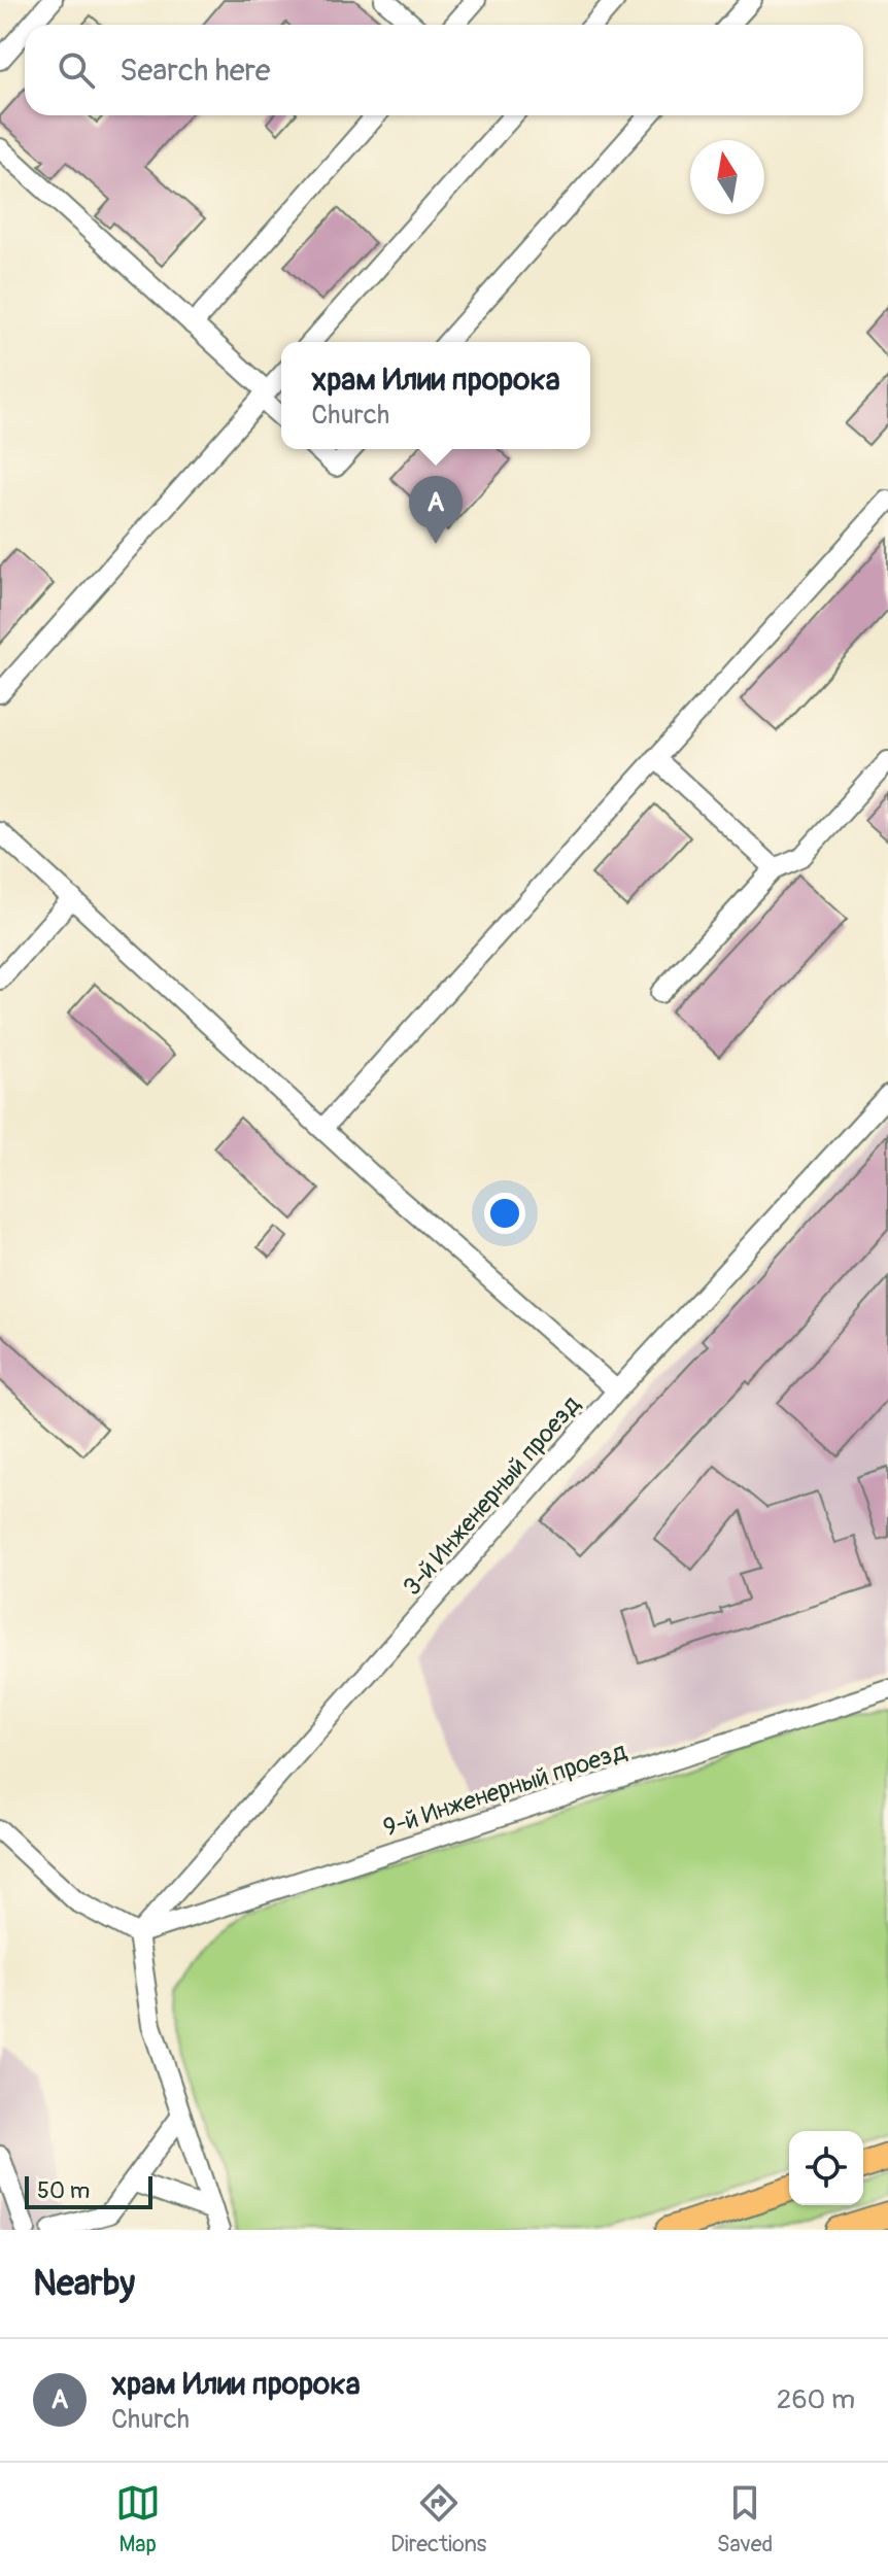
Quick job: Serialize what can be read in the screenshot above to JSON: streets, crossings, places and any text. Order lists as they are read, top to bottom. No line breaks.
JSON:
{"streets":{"street":["3-й Инженерный проезд","9-й Инженерный проезд"]},"crossings":[["3-й Инженерный проезд","9-й Инженерный проезд"]],"scale_bar":"50 m","north":"top","page":{"search":"Search here","popup":["храм Илии пророка","Church"],"pins":"A","scale":"50 m","heading":"Nearby","list":[{"mark":"A","name":"храм Илии пророка","note":"Church","value":"260 m"}],"nav":["Map","Directions","Saved"]}}
